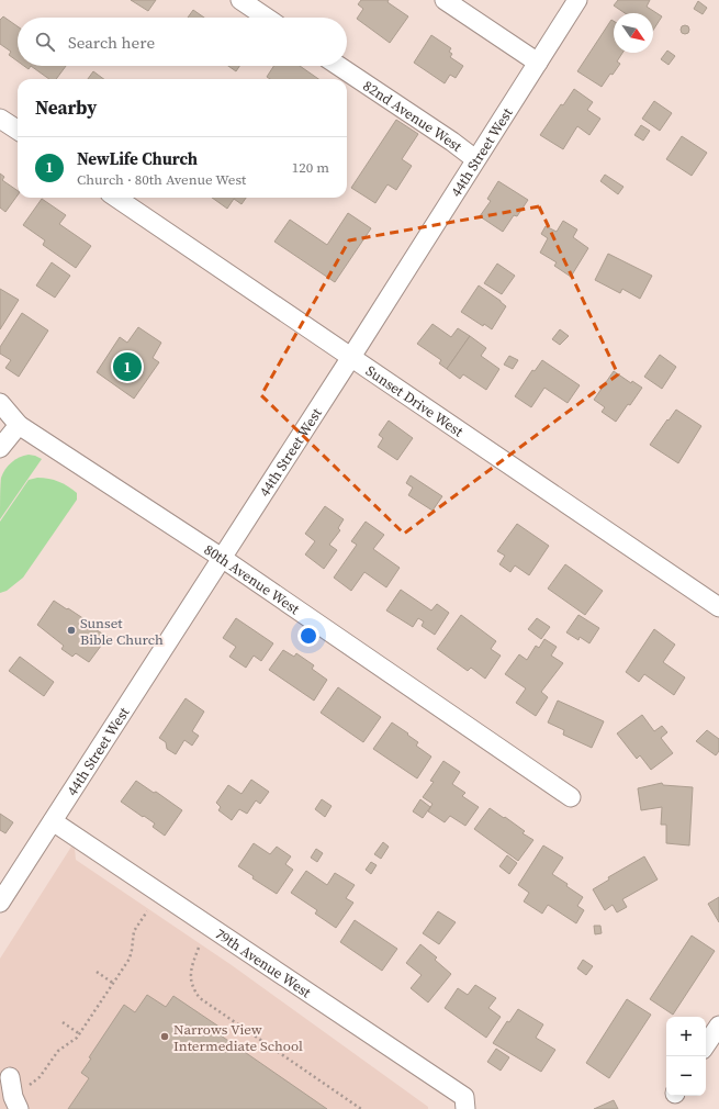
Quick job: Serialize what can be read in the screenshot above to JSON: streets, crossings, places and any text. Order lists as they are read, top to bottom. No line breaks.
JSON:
{"streets":{"street":["82nd Avenue West","44th Street West","Sunset Drive West","80th Avenue West","79th Avenue West"]},"crossings":[["82nd Avenue West","44th Street West"],["44th Street West","Sunset Drive West"],["44th Street West","80th Avenue West"],["44th Street West","79th Avenue West"]],"places":["Sunset Bible Church","Narrows View Intermediate School"],"north":"bottom right","page":{"search":"Search here","heading":"Nearby","list":[{"mark":"1","name":"NewLife Church","note":"Church · 80th Avenue West","value":"120 m"}],"pins":"1","map_buttons":["+","−"]}}
